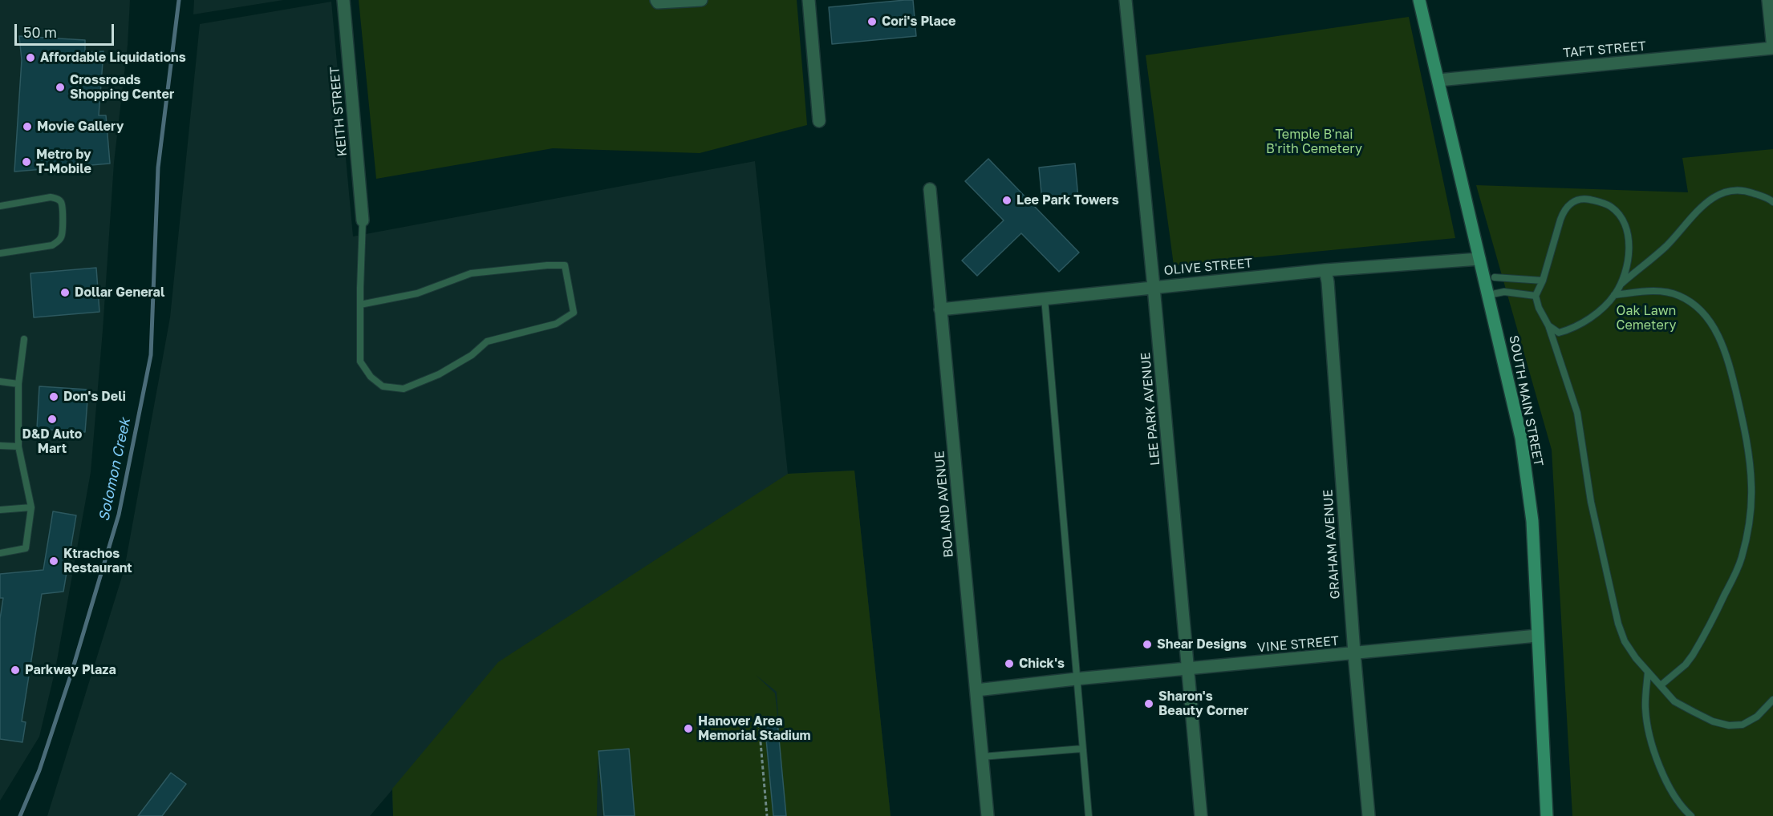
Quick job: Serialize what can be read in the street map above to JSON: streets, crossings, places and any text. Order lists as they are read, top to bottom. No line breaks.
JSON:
{"streets":{"main road":["SOUTH MAIN STREET"],"street":["TAFT STREET","KEITH STREET","OLIVE STREET","LEE PARK AVENUE","BOLAND AVENUE","GRAHAM AVENUE","VINE STREET"]},"crossings":[["TAFT STREET","SOUTH MAIN STREET"],["OLIVE STREET","SOUTH MAIN STREET"],["OLIVE STREET","LEE PARK AVENUE"],["OLIVE STREET","BOLAND AVENUE"],["OLIVE STREET","GRAHAM AVENUE"],["SOUTH MAIN STREET","VINE STREET"],["LEE PARK AVENUE","VINE STREET"],["BOLAND AVENUE","VINE STREET"],["GRAHAM AVENUE","VINE STREET"]],"water":["Solomon Creek"],"parks":["Temple B'nai B'rith Cemetery","Oak Lawn Cemetery"],"places":["Cori's Place","Affordable Liquidations","Crossroads Shopping Center","Movie Gallery","Metro by T-Mobile","Lee Park Towers","Dollar General","Don's Deli","D&D Auto Mart","Ktrachos Restaurant","Shear Designs","Chick's","Parkway Plaza","Sharon's Beauty Corner","Hanover Area Memorial Stadium"],"scale_bar":"50 m"}
